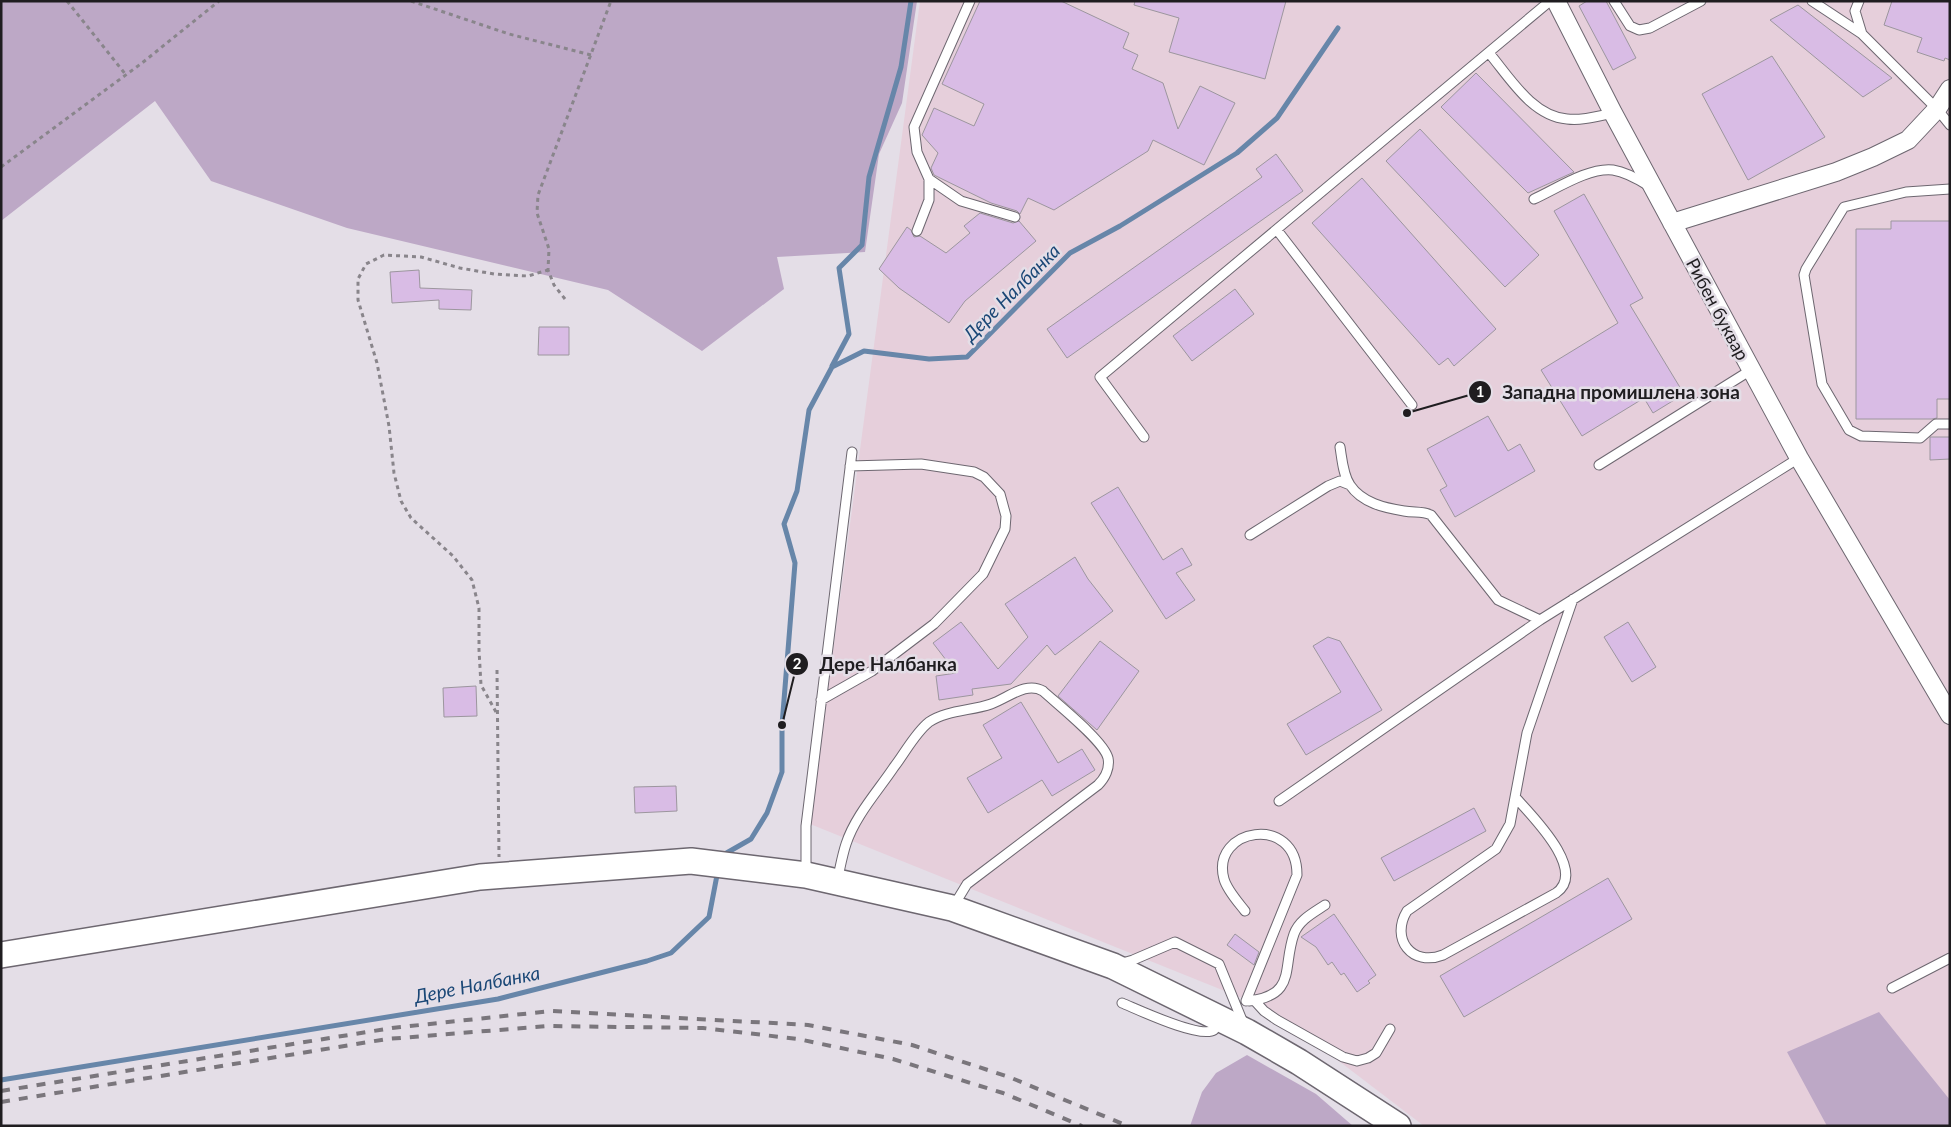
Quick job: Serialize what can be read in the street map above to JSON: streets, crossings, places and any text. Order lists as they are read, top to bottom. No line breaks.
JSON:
{"streets":{"street":["Рибен буквар"]},"water":["Дере Налбанка"],"places":["Западна промишлена зона","Дере Налбанка"]}
